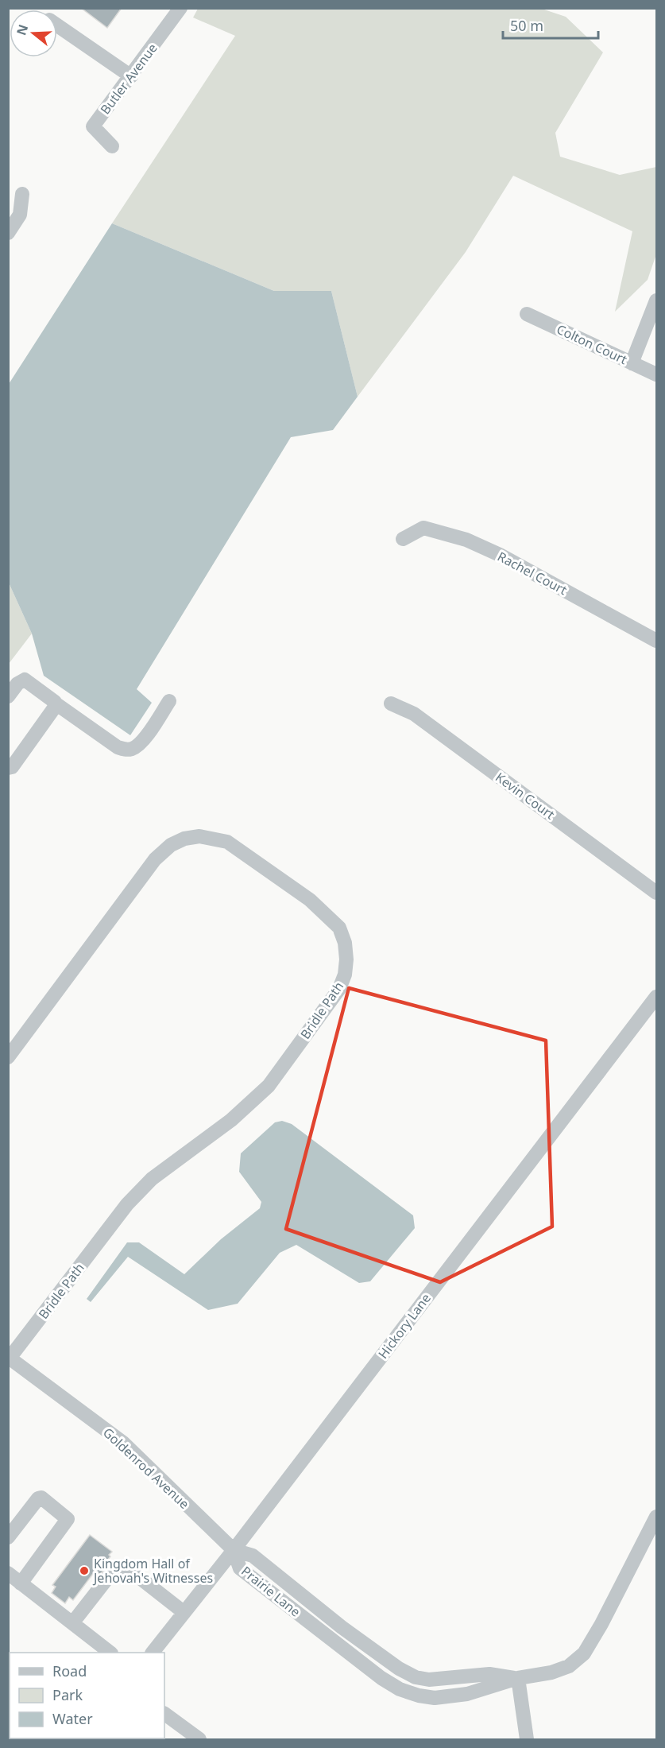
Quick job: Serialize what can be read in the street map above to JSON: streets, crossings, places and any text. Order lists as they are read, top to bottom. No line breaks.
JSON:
{"streets":{"street":["Butler Avenue","Colton Court","Rachel Court","Kevin Court","Bridle Path","Hickory Lane","Goldenrod Avenue","Prairie Lane"]},"crossings":[["Bridle Path","Goldenrod Avenue"],["Hickory Lane","Goldenrod Avenue"],["Hickory Lane","Prairie Lane"],["Goldenrod Avenue","Prairie Lane"]],"places":["Kingdom Hall of Jehovah's Witnesses"],"legend":["Road","Park","Water"],"scale_bar":"50 m","north":"left"}
